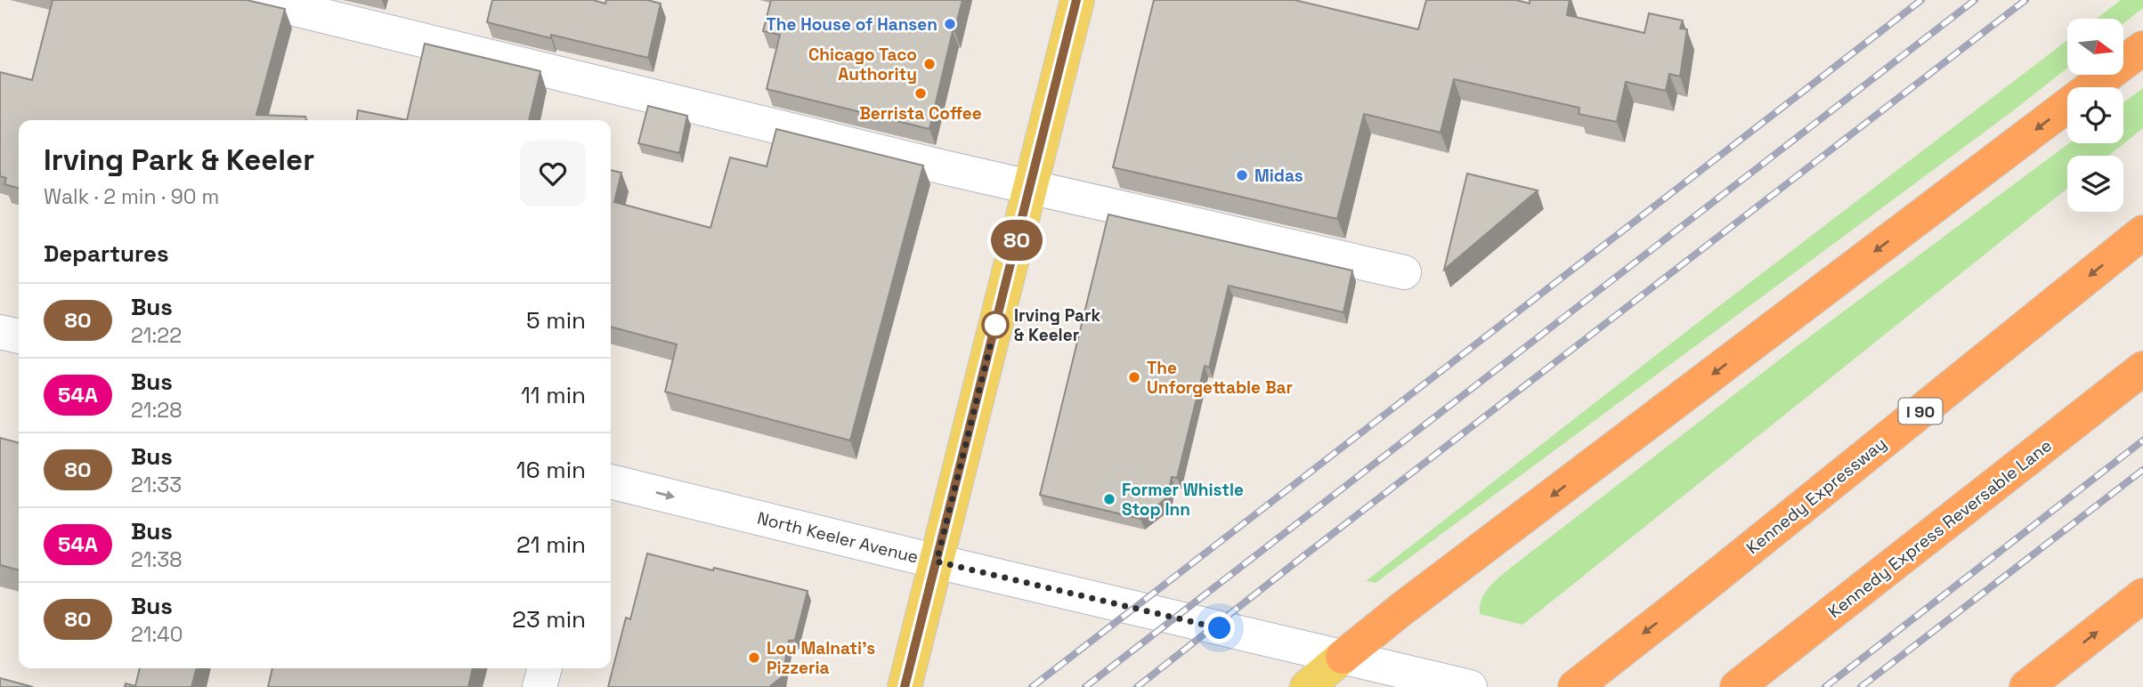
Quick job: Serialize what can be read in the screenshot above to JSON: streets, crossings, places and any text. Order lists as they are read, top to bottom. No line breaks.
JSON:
{"streets":{"highway":["I 90","Kennedy Expressway","Kennedy Express Reversable Lane"],"street":["North Keeler Avenue"]},"one_way":["North Keeler Avenue"],"places":["The House of Hansen","Chicago Taco Authority","Berrista Coffee","Midas","Irving Park & Keeler","The Unforgettable Bar","Former Whistle Stop Inn","Lou Malnati's Pizzeria"],"lines":["bus line 80"],"north":"right","page":{"on_map":"80","heading":[["Irving Park & Keeler","Walk · 2 min · 90 m"],"Departures"],"list":[{"mark":"80","name":"Bus","note":"21:22","value":"5 min"},{"mark":"54A","name":"Bus","note":"21:28","value":"11 min"},{"mark":"80","name":"Bus","note":"21:33","value":"16 min"},{"mark":"54A","name":"Bus","note":"21:38","value":"21 min"},{"mark":"80","name":"Bus","note":"21:40","value":"23 min"}]}}
